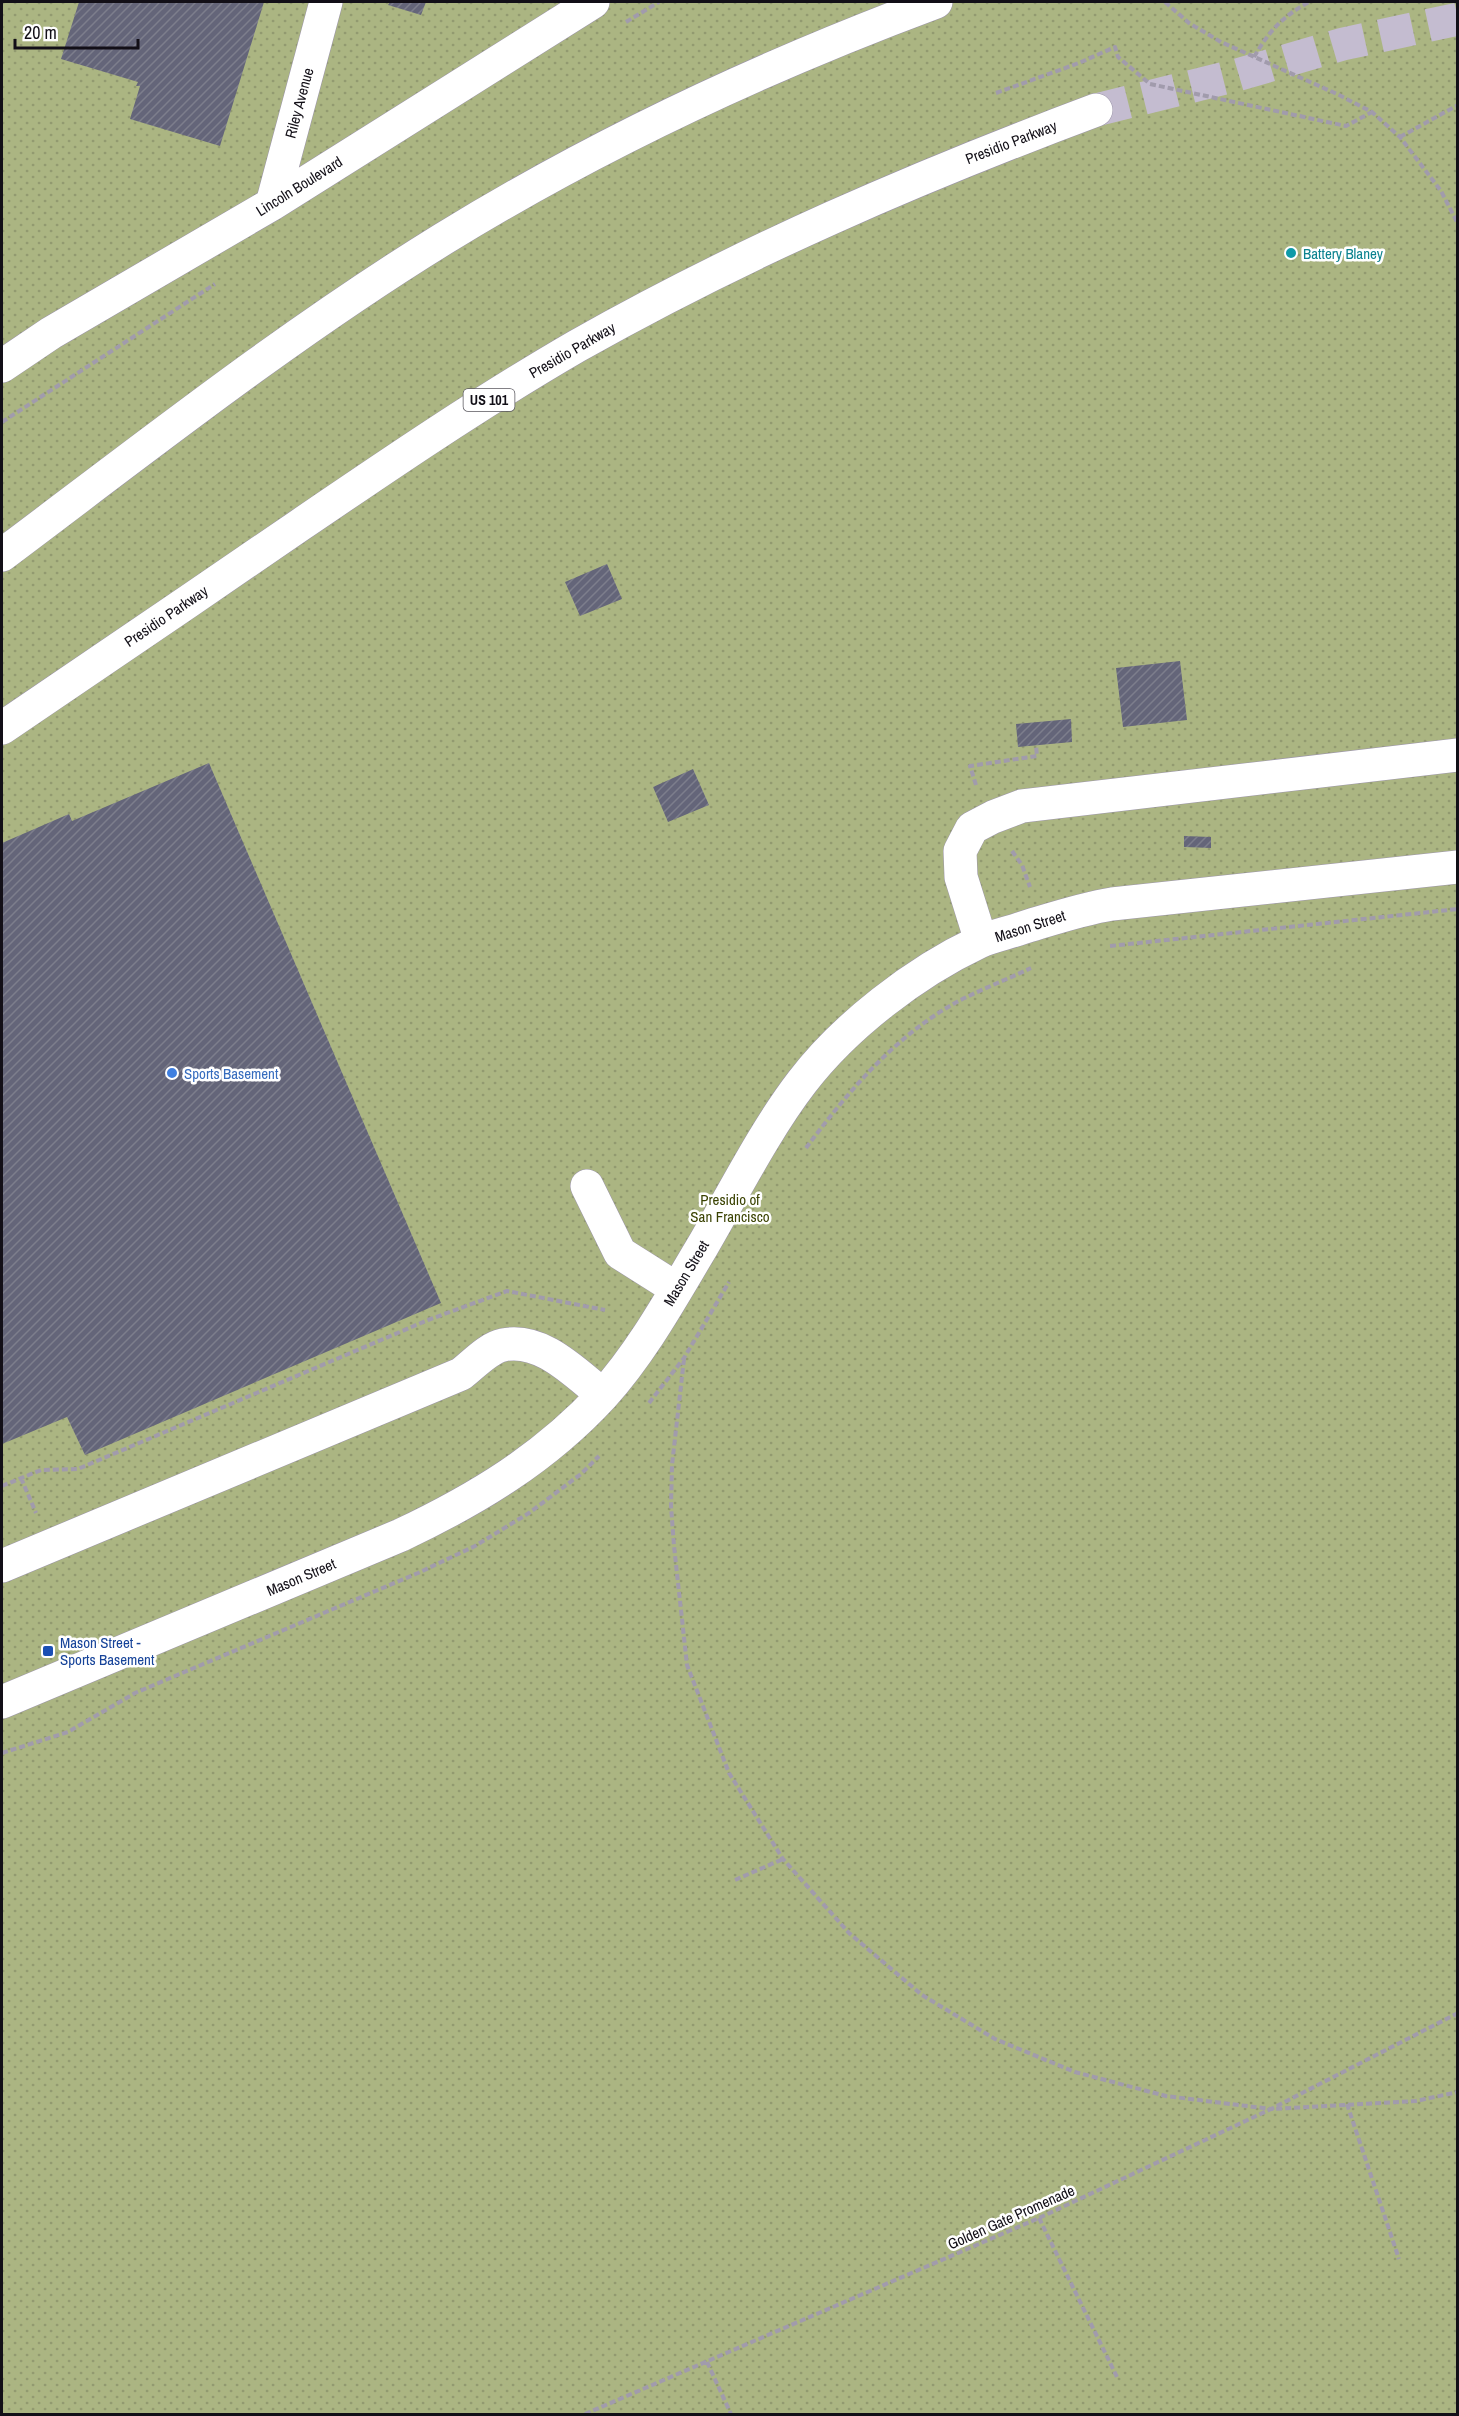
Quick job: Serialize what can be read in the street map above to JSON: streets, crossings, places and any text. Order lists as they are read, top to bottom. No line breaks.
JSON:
{"streets":{"main road":["Riley Avenue","Presidio Parkway","Lincoln Boulevard","US 101","Mason Street"],"path":["Golden Gate Promenade"]},"crossings":[["Riley Avenue","Lincoln Boulevard"]],"parks":["Presidio of San Francisco"],"places":{"other":["Battery Blaney","Sports Basement"],"transit":["Mason Street - Sports Basement"]},"scale_bar":"20 m"}
